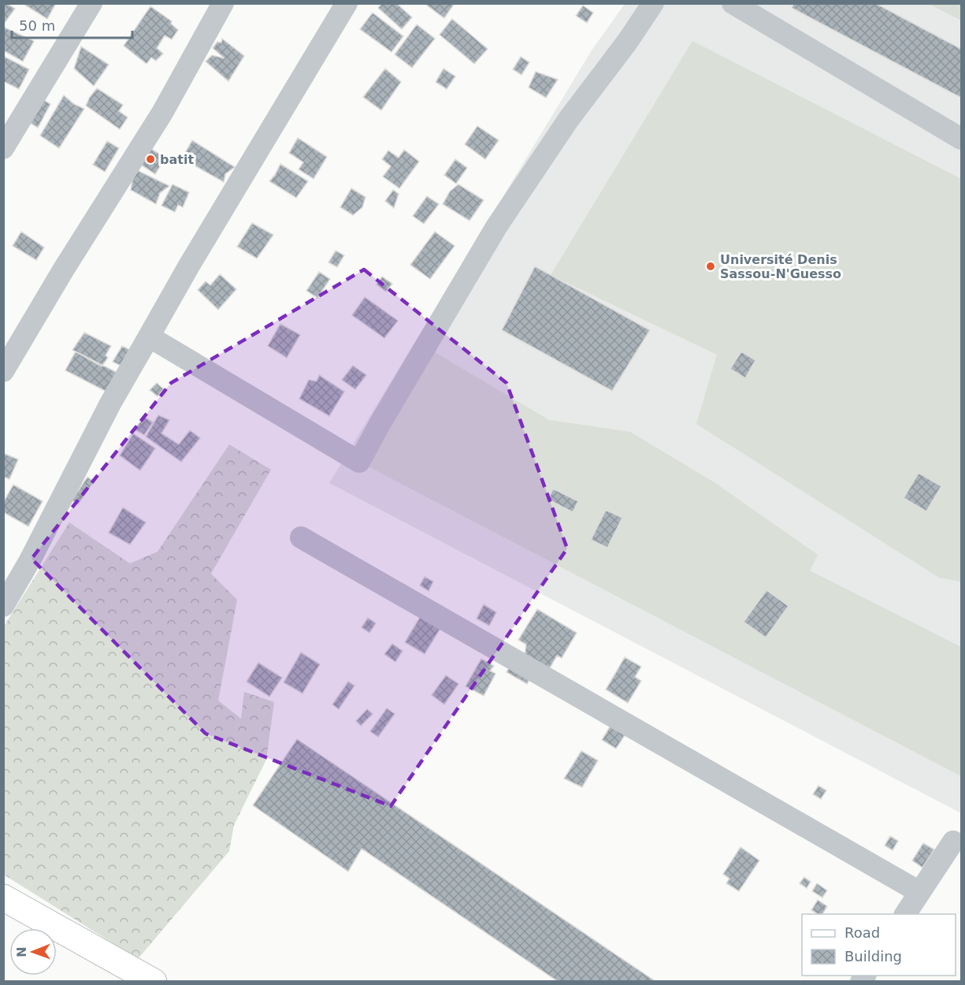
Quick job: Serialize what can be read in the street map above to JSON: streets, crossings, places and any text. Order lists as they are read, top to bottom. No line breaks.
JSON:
{"places":["batit","Université Denis Sassou-N'Guesso"],"legend":["Road","Building"],"scale_bar":"50 m","north":"left"}
